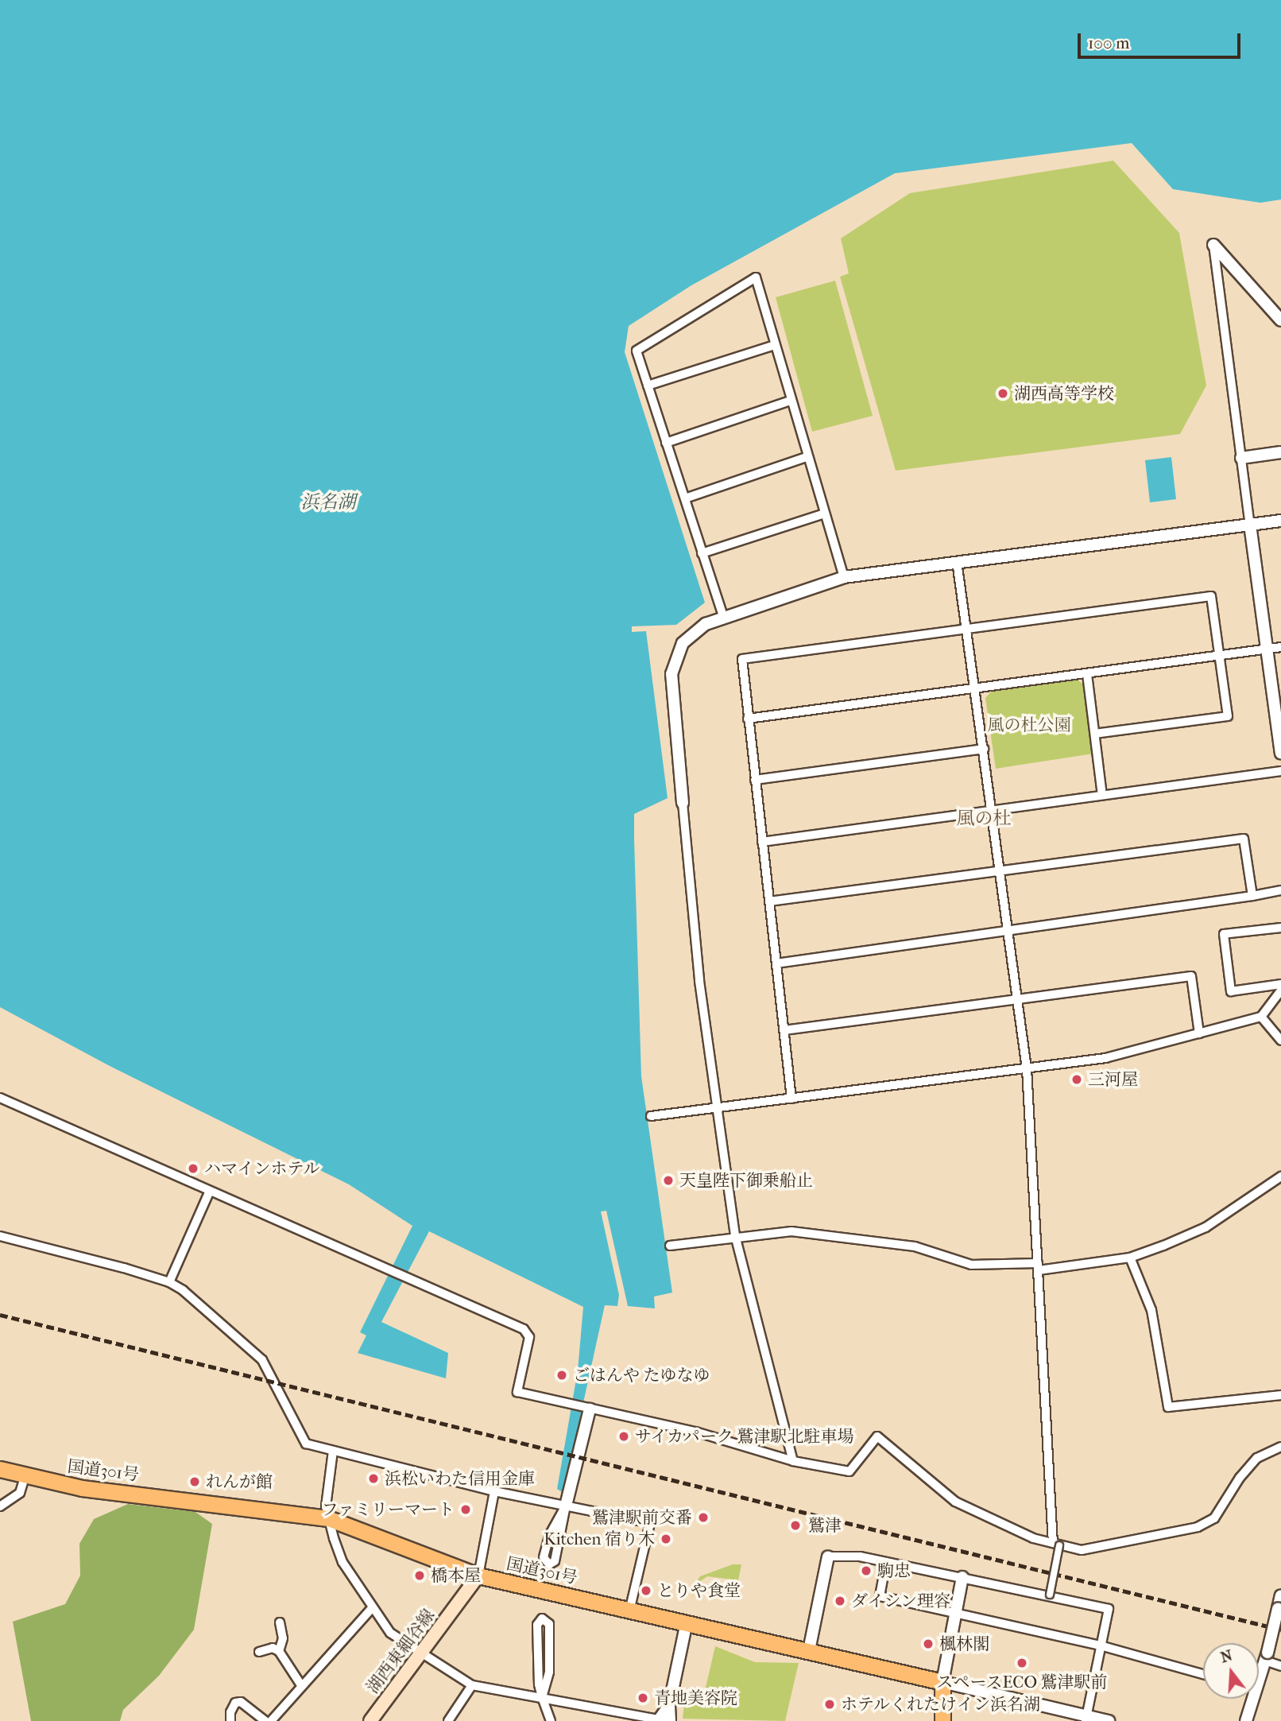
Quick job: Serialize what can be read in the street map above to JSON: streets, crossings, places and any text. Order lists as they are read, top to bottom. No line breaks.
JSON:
{"streets":{"highway":["国道301号"],"main road":["湖西東細谷線"]},"crossings":[["国道301号","湖西東細谷線"]],"districts":["風の杜"],"water":["浜名湖"],"parks":["風の杜公園"],"places":["湖西高等学校","三河屋","ハマインホテル","天皇陛下御乗船止","ごはんや たゆなゆ","サイカパーク 鷲津駅北駐車場","浜松いわた信用金庫","れんが館","ファミリーマート","鷲津駅前交番","鷲津","Kitchen 宿り木","駒忠","橋本屋","とりや食堂","ダイシン理容","楓林閣","スペースECO 鷲津駅前","青地美容院","ホテルくれたけイン浜名湖"],"scale_bar":"100 m","north":"top"}
